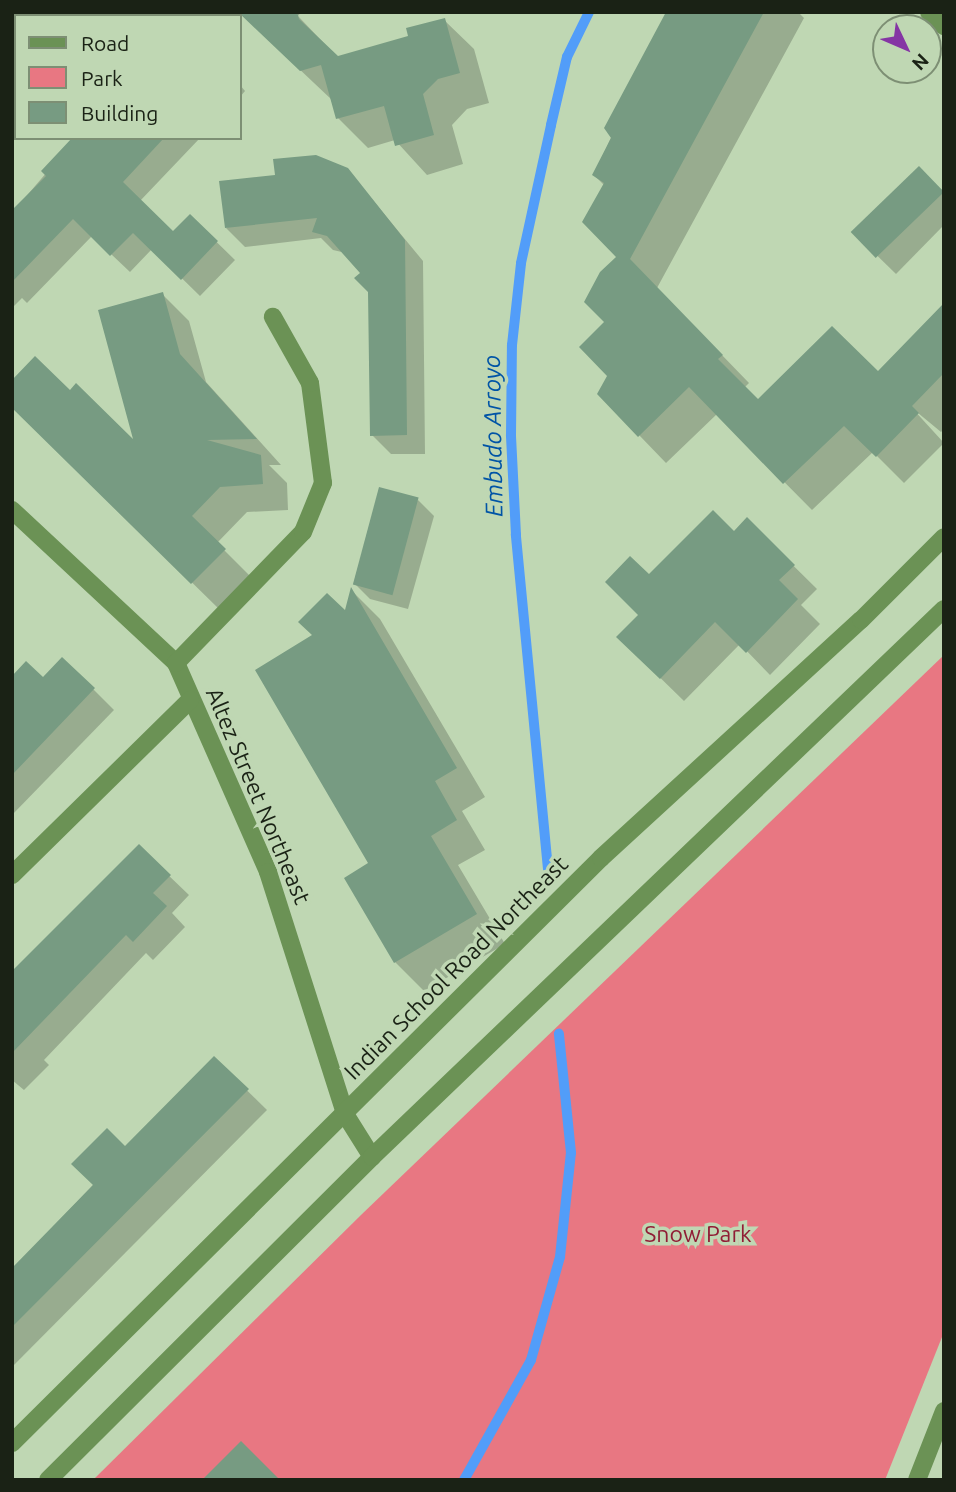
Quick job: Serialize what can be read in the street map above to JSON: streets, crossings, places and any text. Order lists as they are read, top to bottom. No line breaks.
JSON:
{"streets":{"street":["Altez Street Northeast","Indian School Road Northeast"]},"crossings":[["Altez Street Northeast","Indian School Road Northeast"]],"water":["Embudo Arroyo"],"parks":["Snow Park"],"legend":["Road","Park","Building"],"north":"bottom right"}
